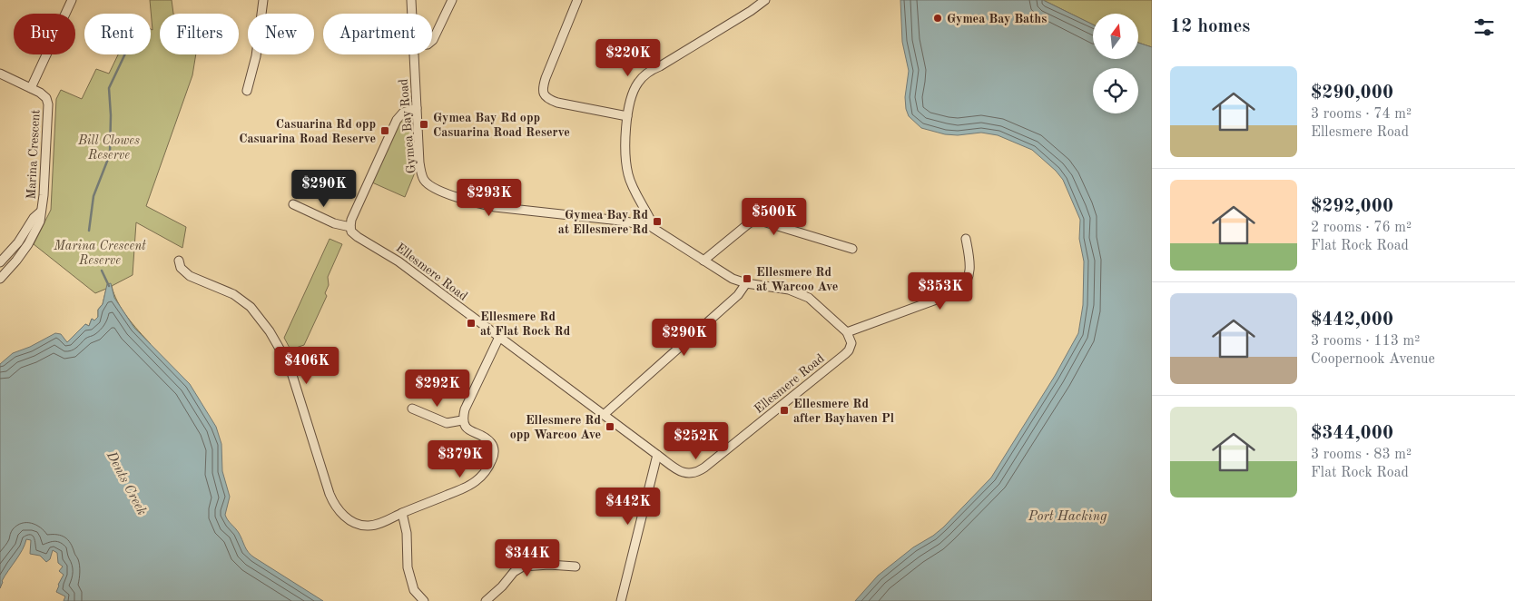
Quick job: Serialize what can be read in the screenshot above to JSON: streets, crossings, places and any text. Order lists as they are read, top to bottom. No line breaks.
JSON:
{"streets":{"street":["Gymea Bay Road","Marina Crescent","Ellesmere Road"]},"water":["Dents Creek","Port Hacking"],"parks":["Bill Clowes Reserve","Marina Crescent Reserve"],"places":{"other":["Gymea Bay Baths"],"transit":["Gymea Bay Rd opp Casuarina Road Reserve","Casuarina Rd opp Casuarina Road Reserve","Gymea Bay Rd at Ellesmere Rd","Ellesmere Rd at Warcoo Ave","Ellesmere Rd at Flat Rock Rd","Ellesmere Rd after Bayhaven Pl","Ellesmere Rd opp Warcoo Ave"]},"north":"top","page":{"heading":"12 homes","chip":["Buy","Rent","Filters","New","Apartment"],"price":["$220K","$290K","$293K","$500K","$353K","$290K","$406K","$292K","$252K","$379K","$442K","$344K"],"list":[{"name":"$290,000","note":"3 rooms · 74 m² · Ellesmere Road"},{"name":"$292,000","note":"2 rooms · 76 m² · Flat Rock Road"},{"name":"$442,000","note":"3 rooms · 113 m² · Coopernook Avenue"},{"name":"$344,000","note":"3 rooms · 83 m² · Flat Rock Road"}]}}
